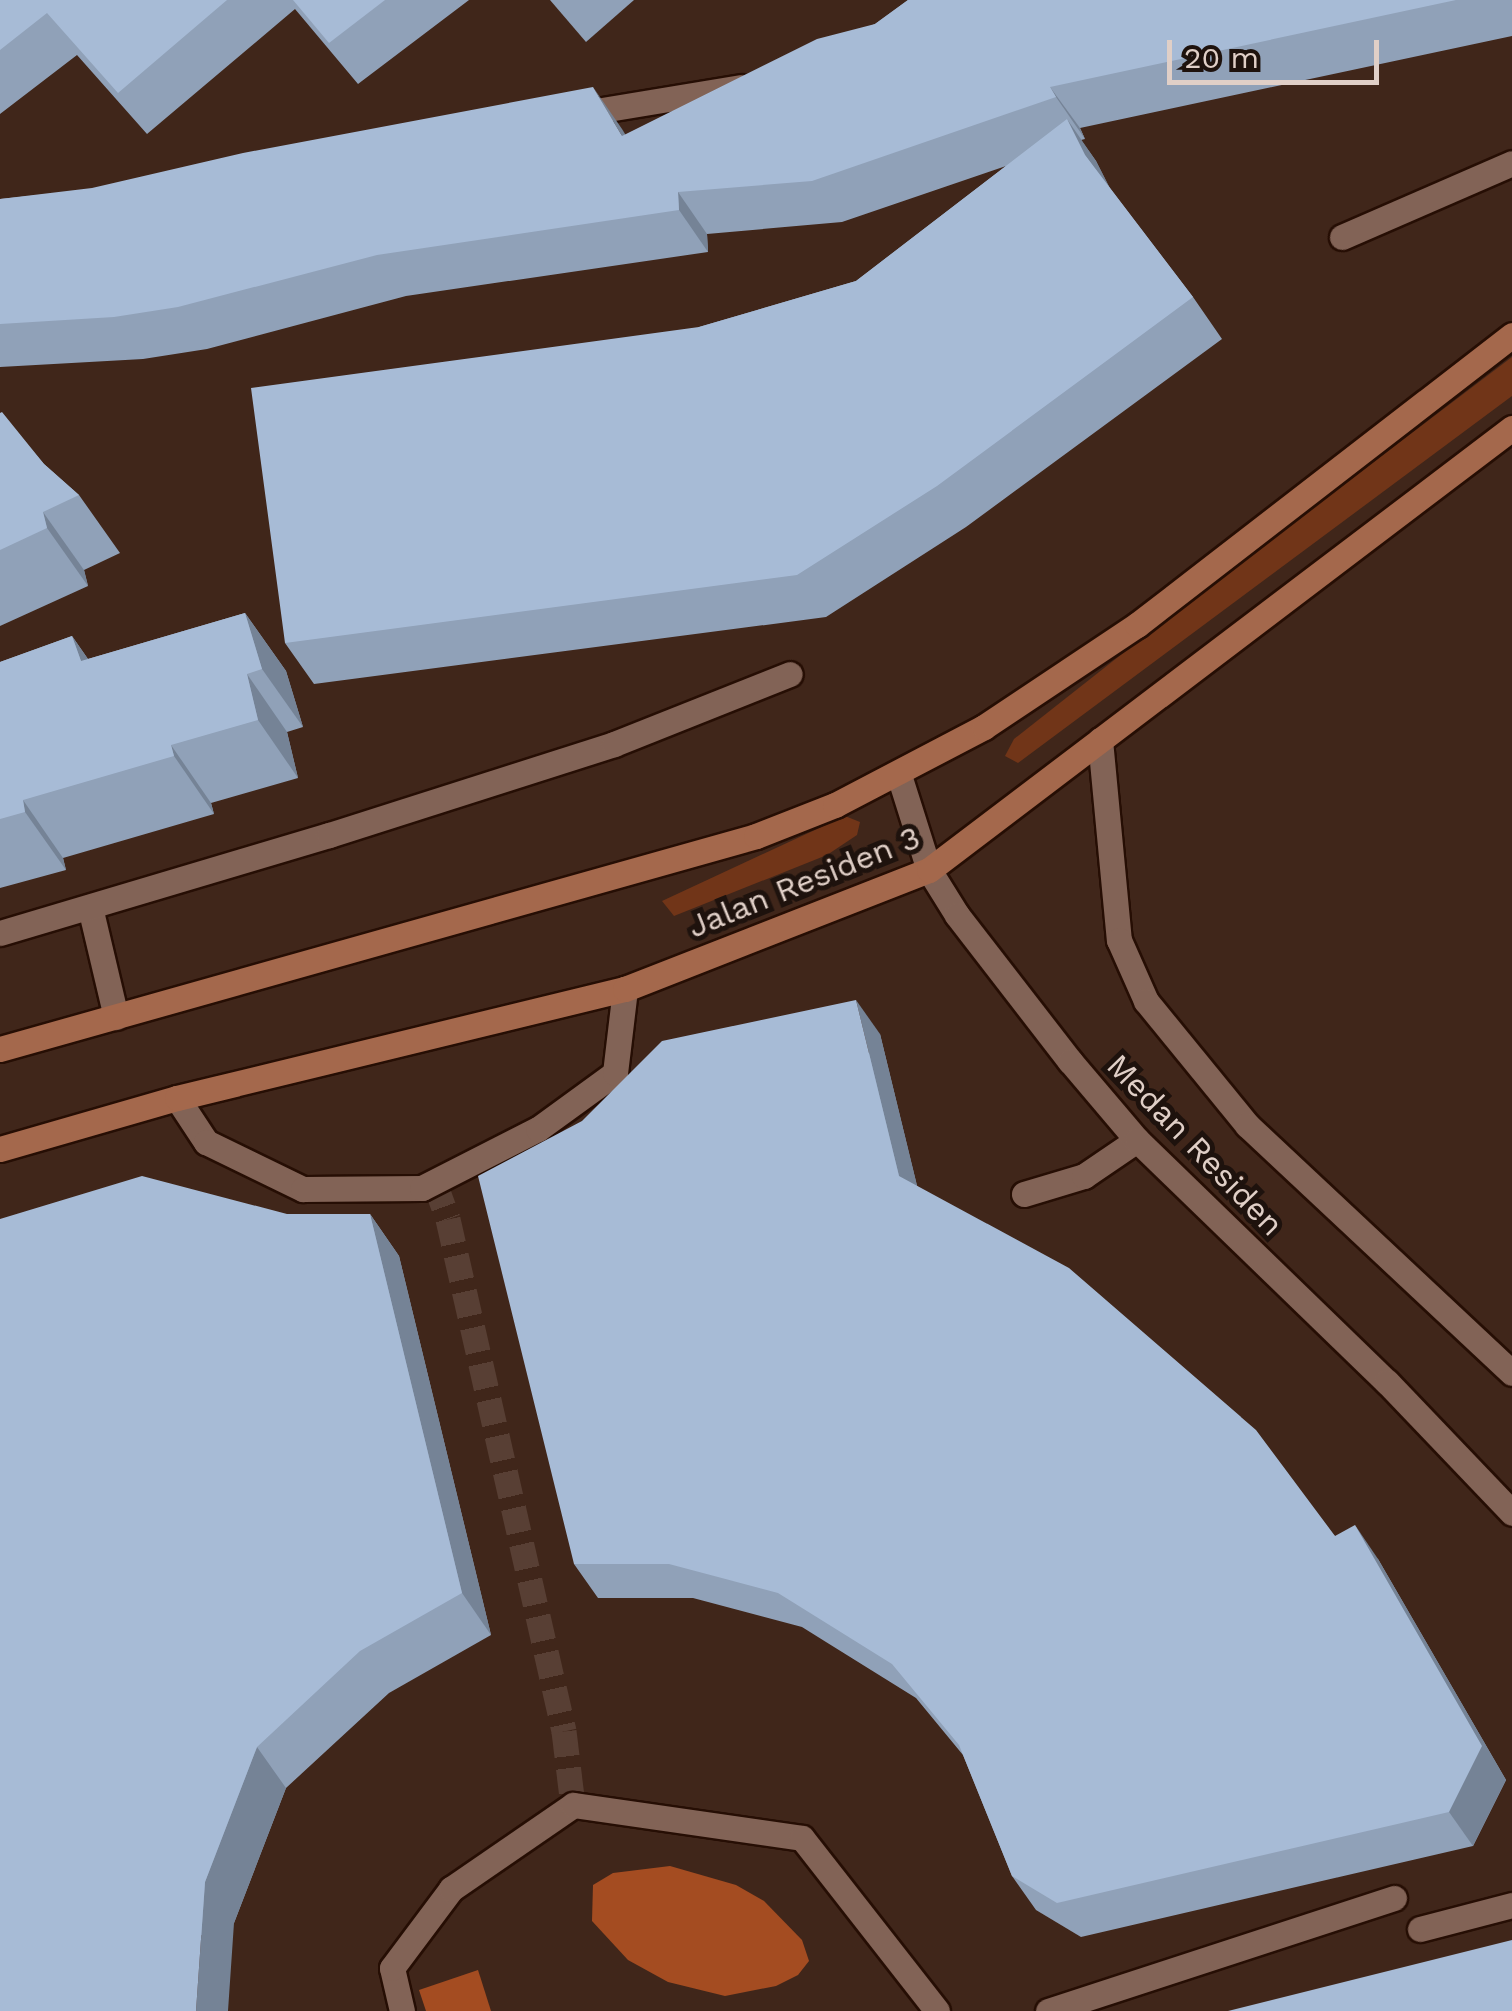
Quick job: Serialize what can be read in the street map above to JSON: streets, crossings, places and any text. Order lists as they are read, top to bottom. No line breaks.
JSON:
{"streets":{"street":["Jalan Residen 3","Medan Residen"]},"crossings":[["Jalan Residen 3","Medan Residen"]],"scale_bar":"20 m"}
